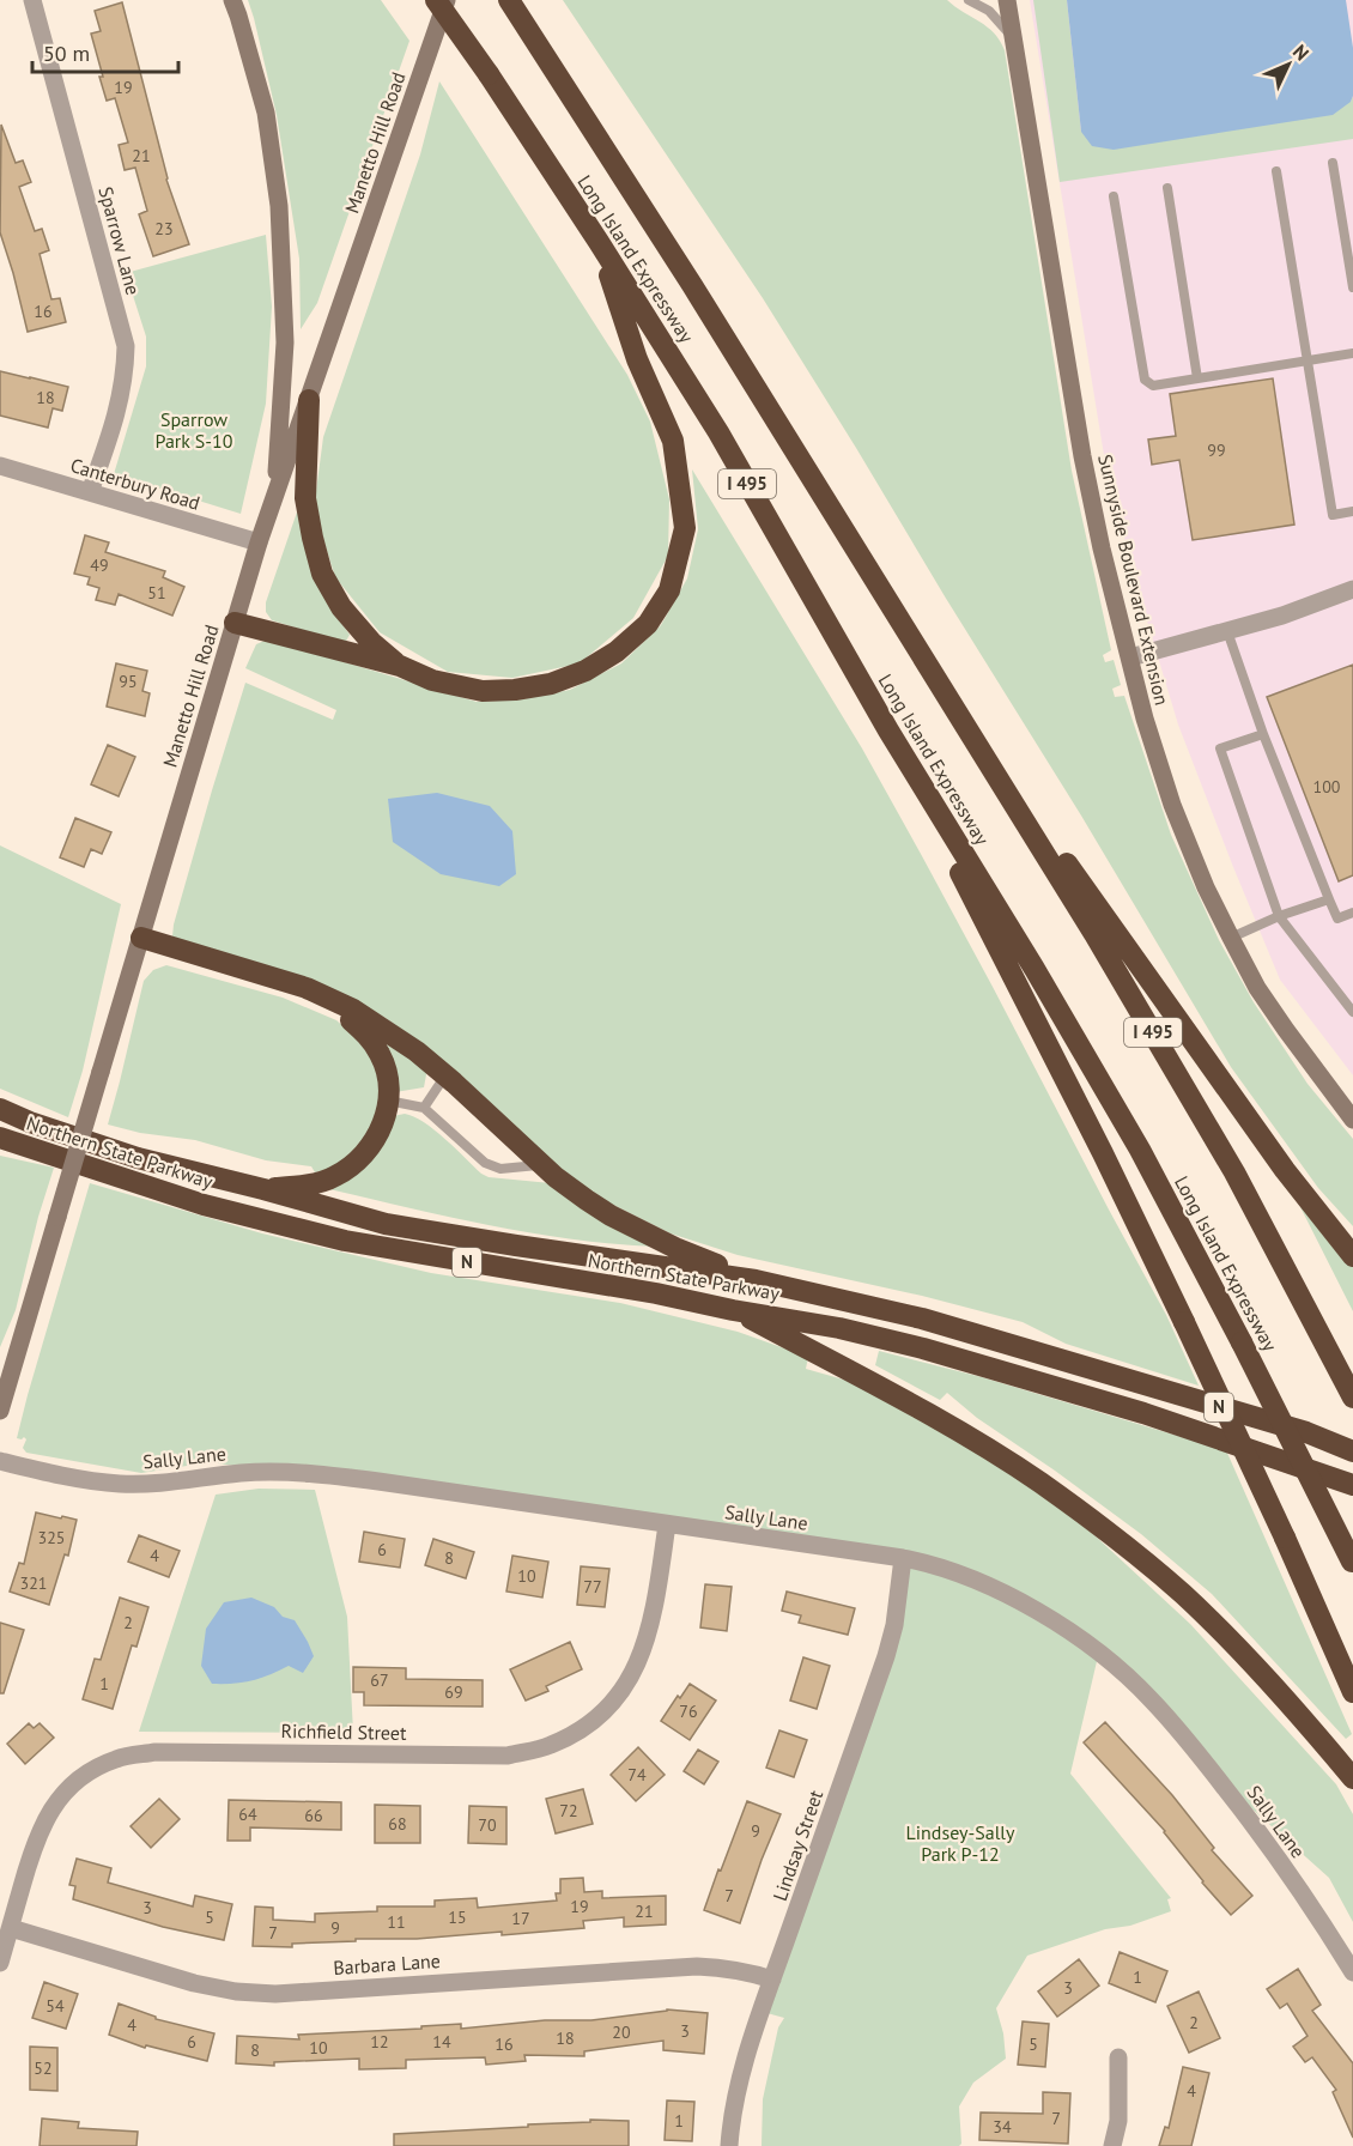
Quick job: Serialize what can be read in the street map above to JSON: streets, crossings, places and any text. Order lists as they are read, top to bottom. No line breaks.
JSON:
{"streets":{"highway":["Long Island Expressway","I 495","Northern State Parkway","N"],"main road":["Manetto Hill Road","Sunnyside Boulevard Extension"],"street":["Sparrow Lane","Canterbury Road","Sally Lane","Richfield Street","Lindsay Street","Barbara Lane"]},"crossings":[["Manetto Hill Road","Canterbury Road"],["Sparrow Lane","Canterbury Road"],["Sally Lane","Richfield Street"],["Sally Lane","Lindsay Street"],["Richfield Street","Barbara Lane"],["Lindsay Street","Barbara Lane"]],"parks":["Sparrow Park S-10","Lindsey-Sally Park P-12"],"house_numbers":["19","21","23","16","18","99","49","51","95","100","325","6","4","8","10","321","77","2","67","1","69","76","74","72","64","66","68","70","9","7","19","3","21","5","15","17","11","9","7","1","3","54","2","4","3","20","18","6","12","14","16","5","10","8","52","4","7","1","34"],"scale_bar":"50 m","north":"top right"}
